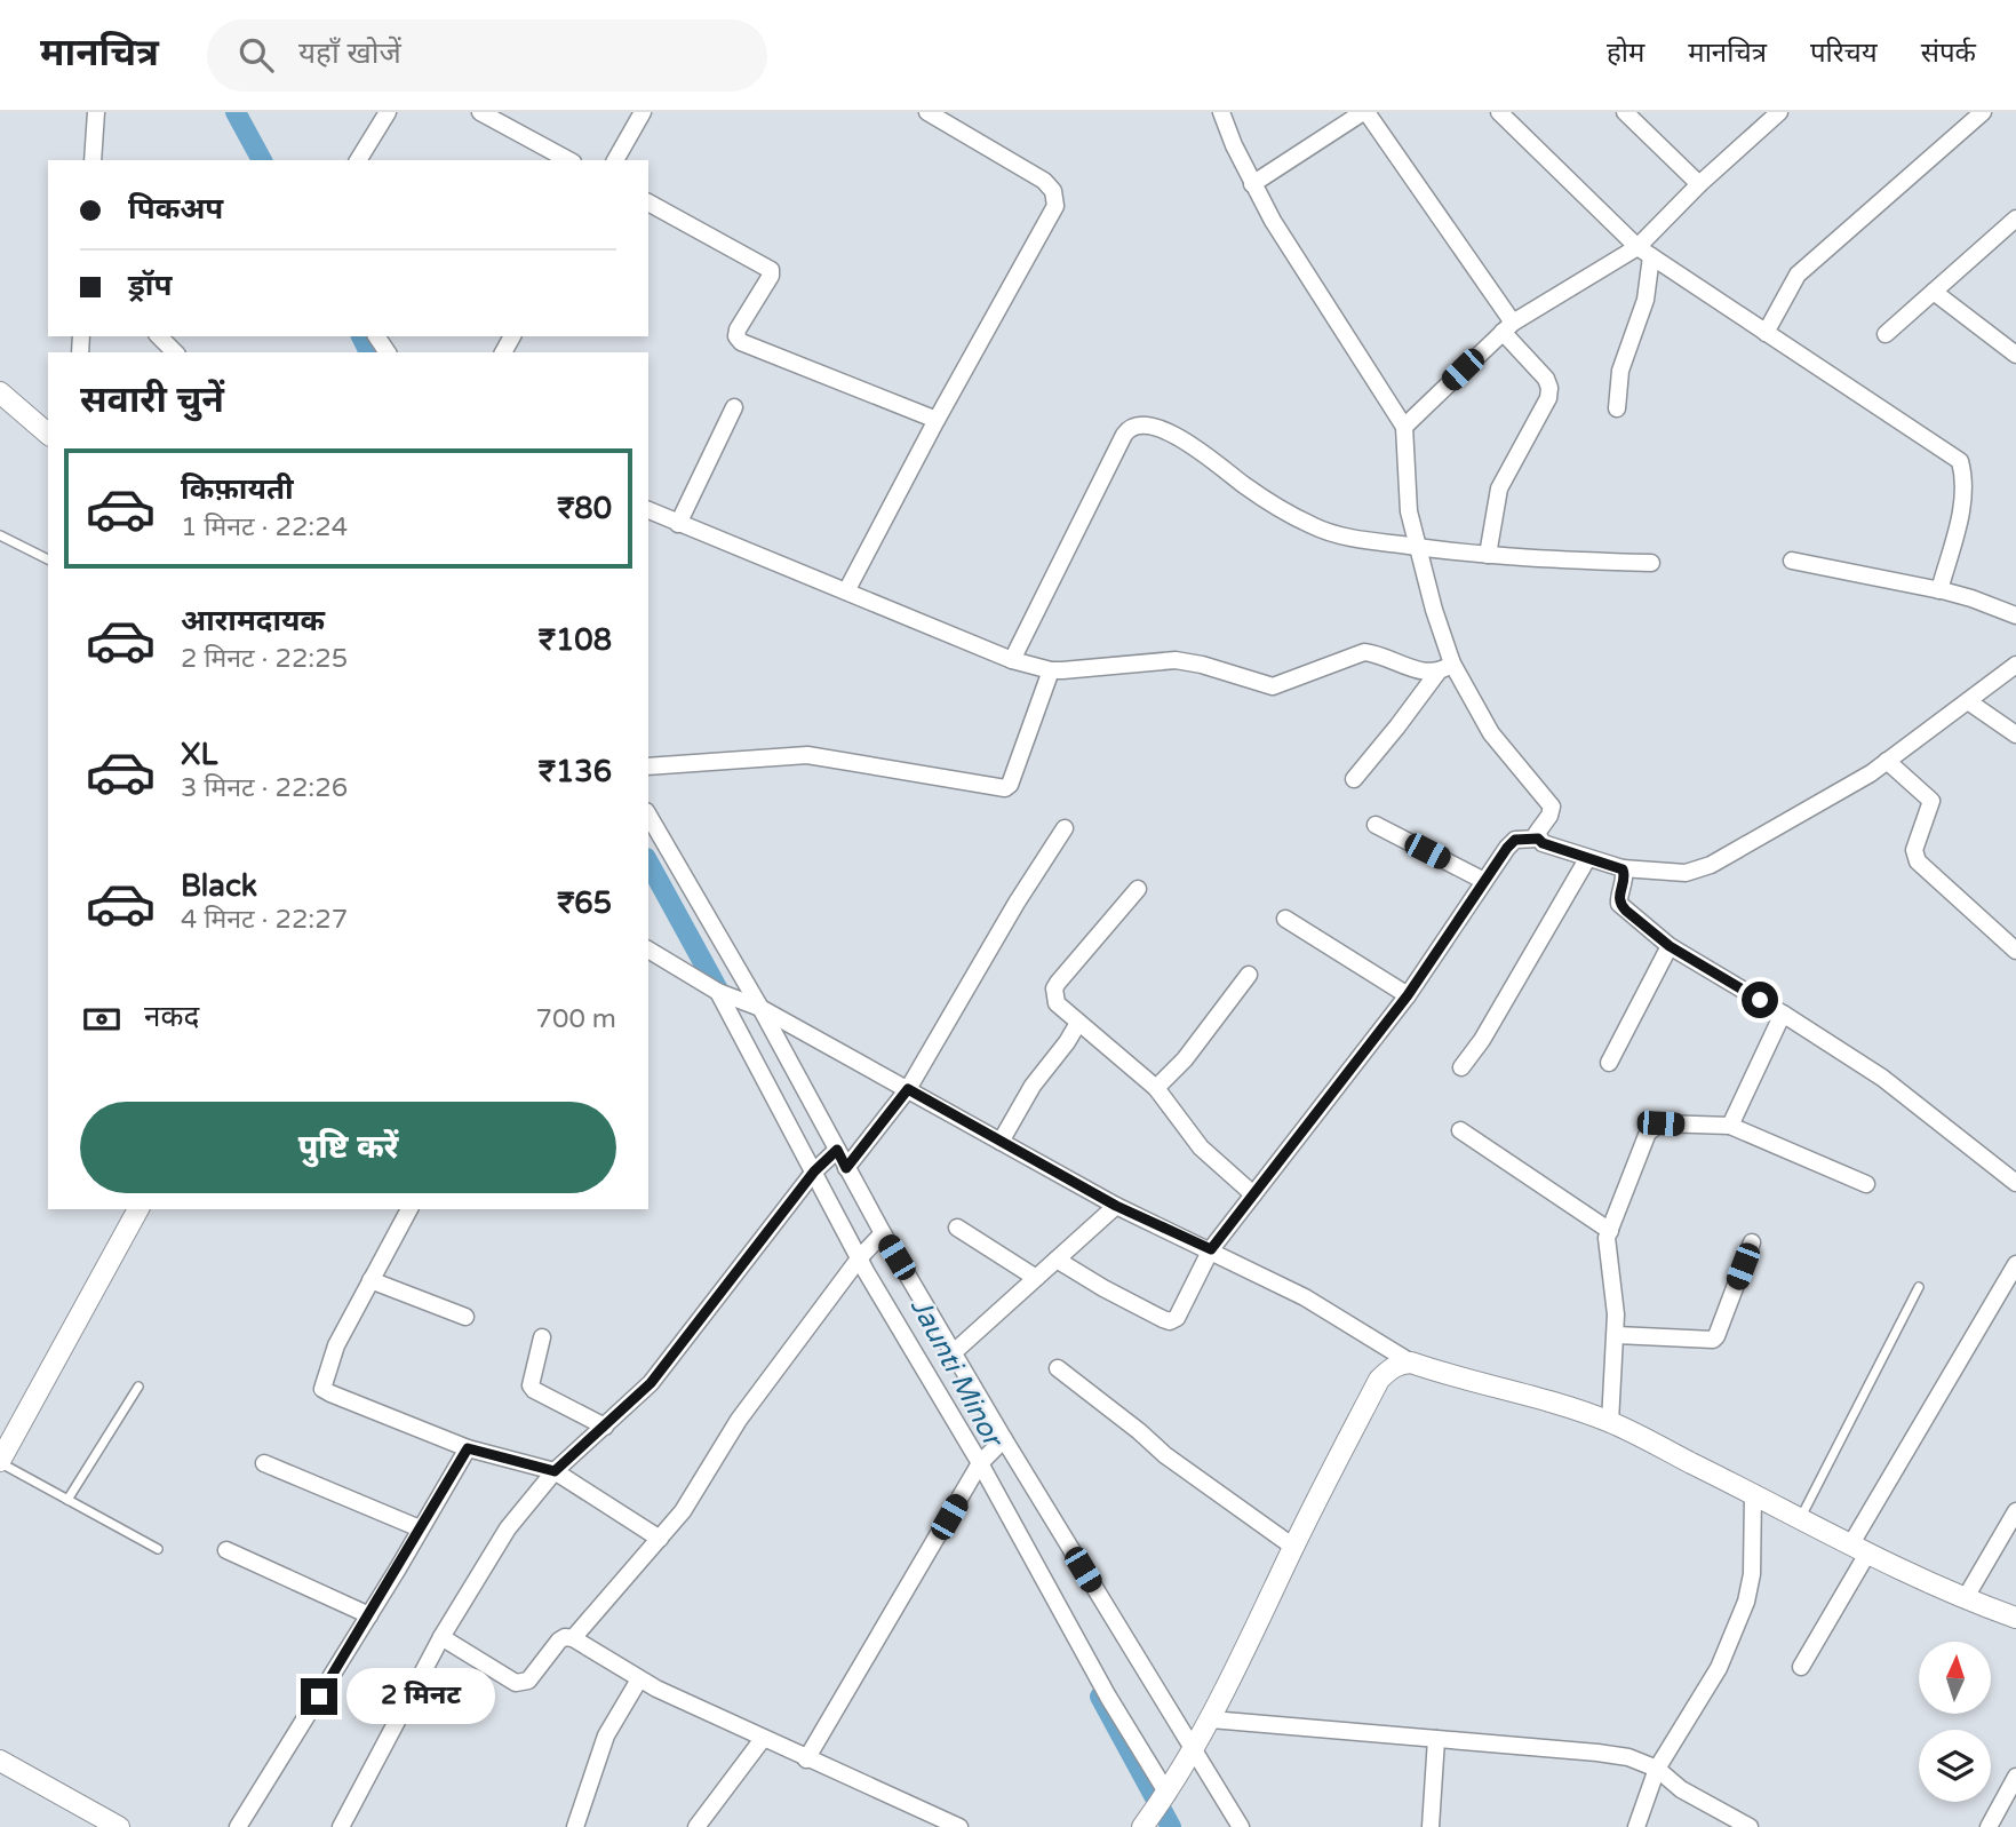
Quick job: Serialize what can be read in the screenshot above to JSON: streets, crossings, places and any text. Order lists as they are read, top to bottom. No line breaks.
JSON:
{"water":["Jaunti Minor"],"north":"top","page":{"header":"मानचित्र","search":"यहाँ खोजें","nav":["होम","मानचित्र","परिचय","संपर्क"],"banner":["पिकअप","ड्रॉप"],"heading":"सवारी चुनें","list":[{"name":"किफ़ायती","note":"1 मिनट · 22:24","value":"₹80"},{"name":"आरामदायक","note":"2 मिनट · 22:25","value":"₹108"},{"name":"XL","note":"3 मिनट · 22:26","value":"₹136"},{"name":"Black","note":"4 मिनट · 22:27","value":"₹65"}],"pay":["नकद","700 m"],"buttons":"पुष्टि करें","bubble":"2 मिनट"}}
